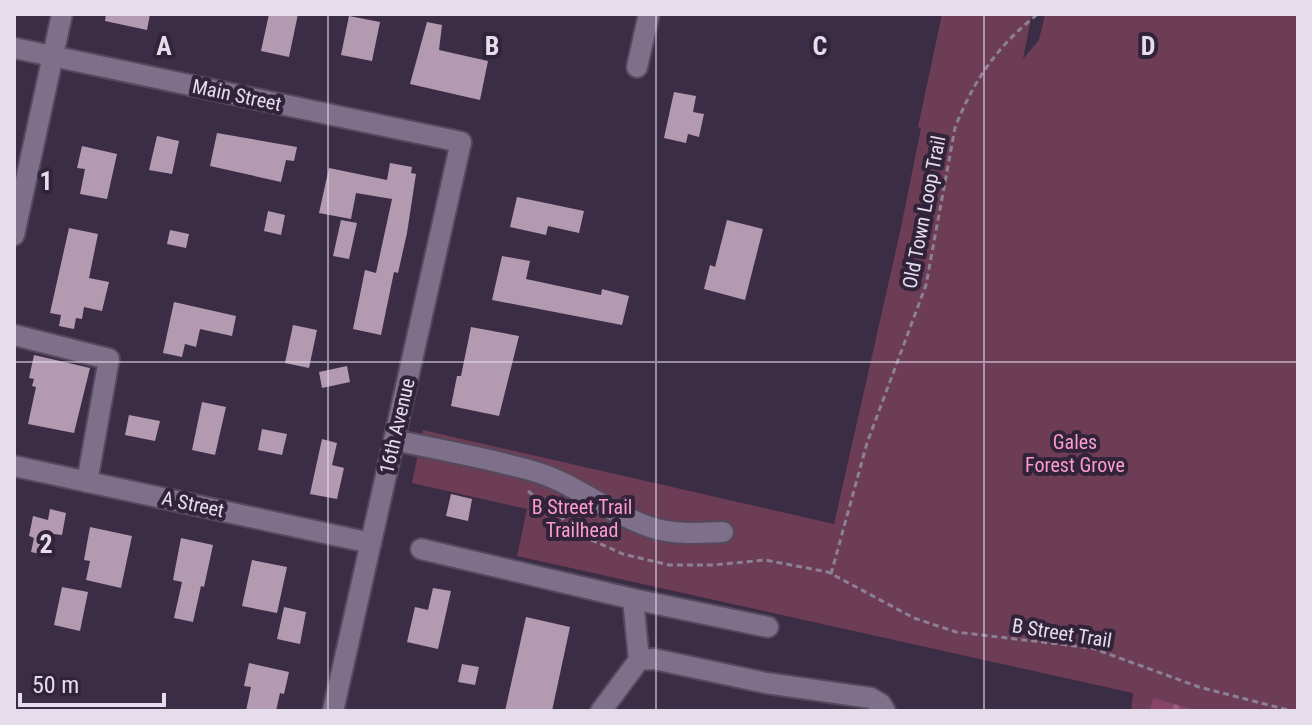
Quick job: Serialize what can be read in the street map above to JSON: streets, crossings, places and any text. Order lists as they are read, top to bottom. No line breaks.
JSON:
{"streets":{"street":["Main Street","16th Avenue","A Street"],"path":["Old Town Loop Trail","B Street Trail"]},"crossings":[["Main Street","16th Avenue"],["Old Town Loop Trail","B Street Trail"],["16th Avenue","A Street"]],"parks":["Gales Forest Grove","B Street Trail Trailhead"],"scale_bar":"50 m","grid":{"columns":["A","B","C","D"],"rows":["1","2"]}}
